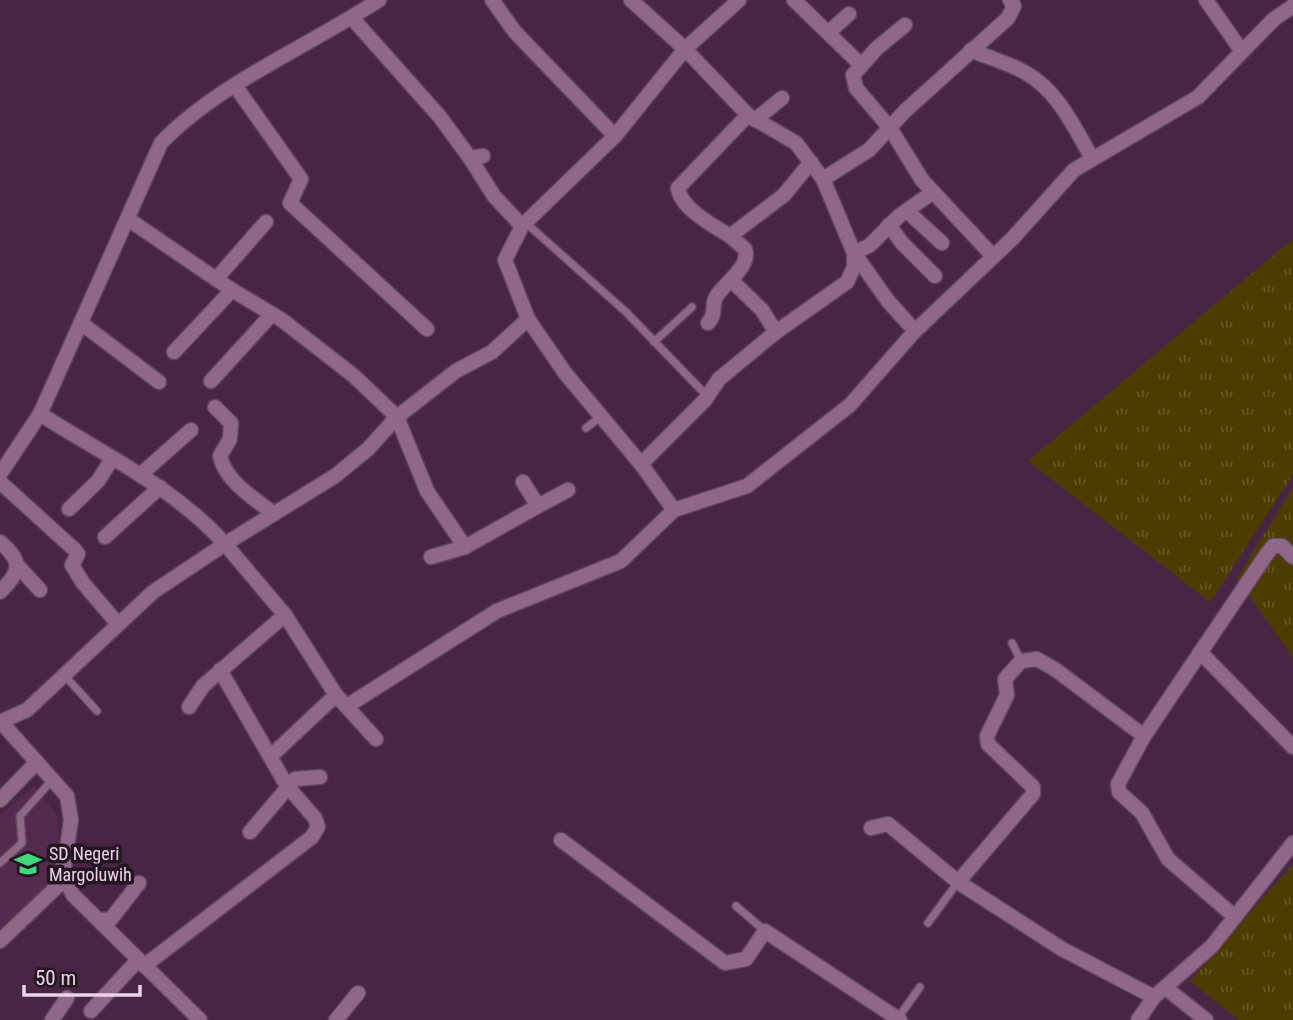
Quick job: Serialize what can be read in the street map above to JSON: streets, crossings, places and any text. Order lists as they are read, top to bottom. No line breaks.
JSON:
{"places":{"school or university":["SD Negeri Margoluwih"]},"scale_bar":"50 m"}
